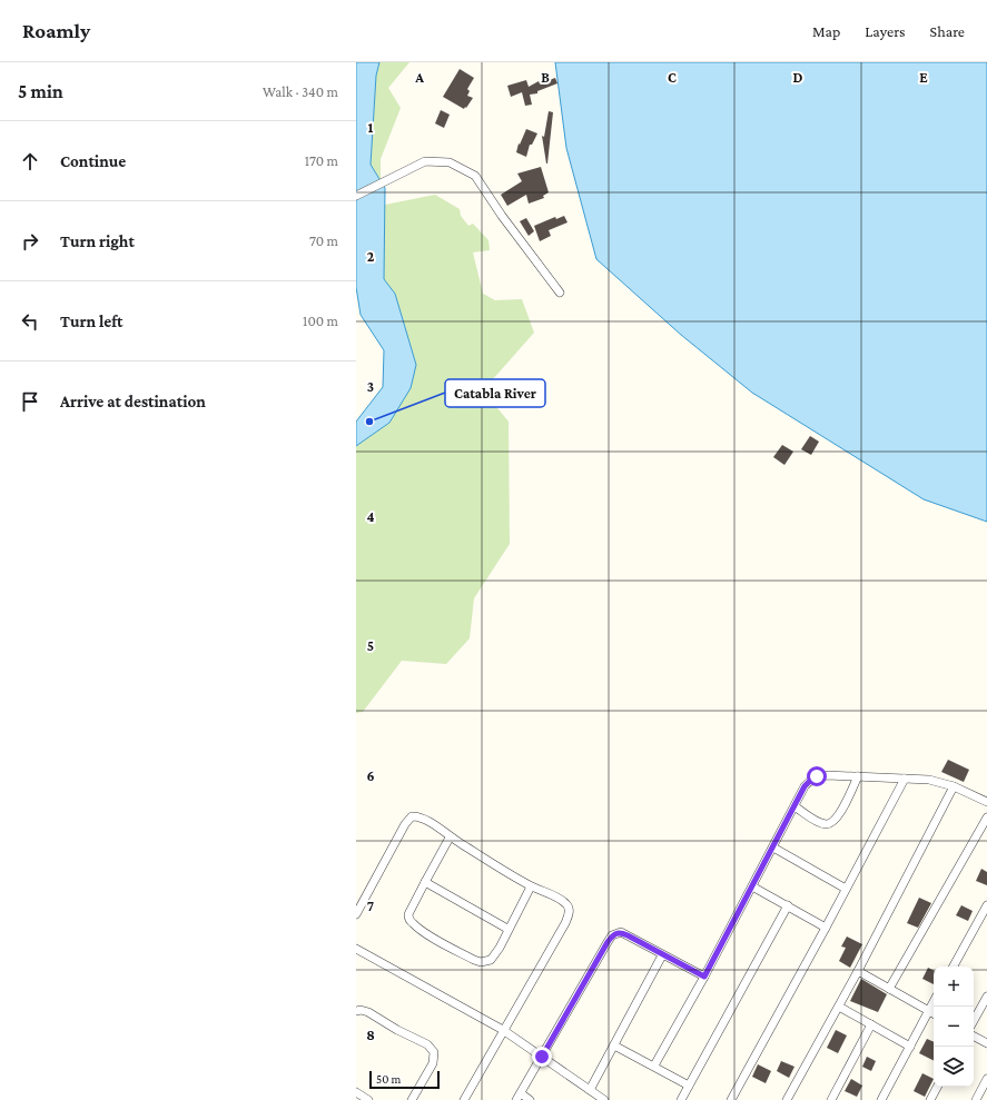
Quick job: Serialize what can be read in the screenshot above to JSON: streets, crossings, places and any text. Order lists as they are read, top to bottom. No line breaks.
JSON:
{"places":["Catabla River"],"scale_bar":"50 m","page":{"header":"Roamly","nav":["Map","Layers","Share"],"heading":["5 min","Walk · 340 m"],"list":[["Continue","170 m"],["Turn right","70 m"],["Turn left","100 m"],"Arrive at destination"],"map_buttons":["+","−"],"scale":"50 m"},"grid":{"columns":["A","B","C","D","E"],"rows":["1","2","3","4","5","6","7","8"]}}
